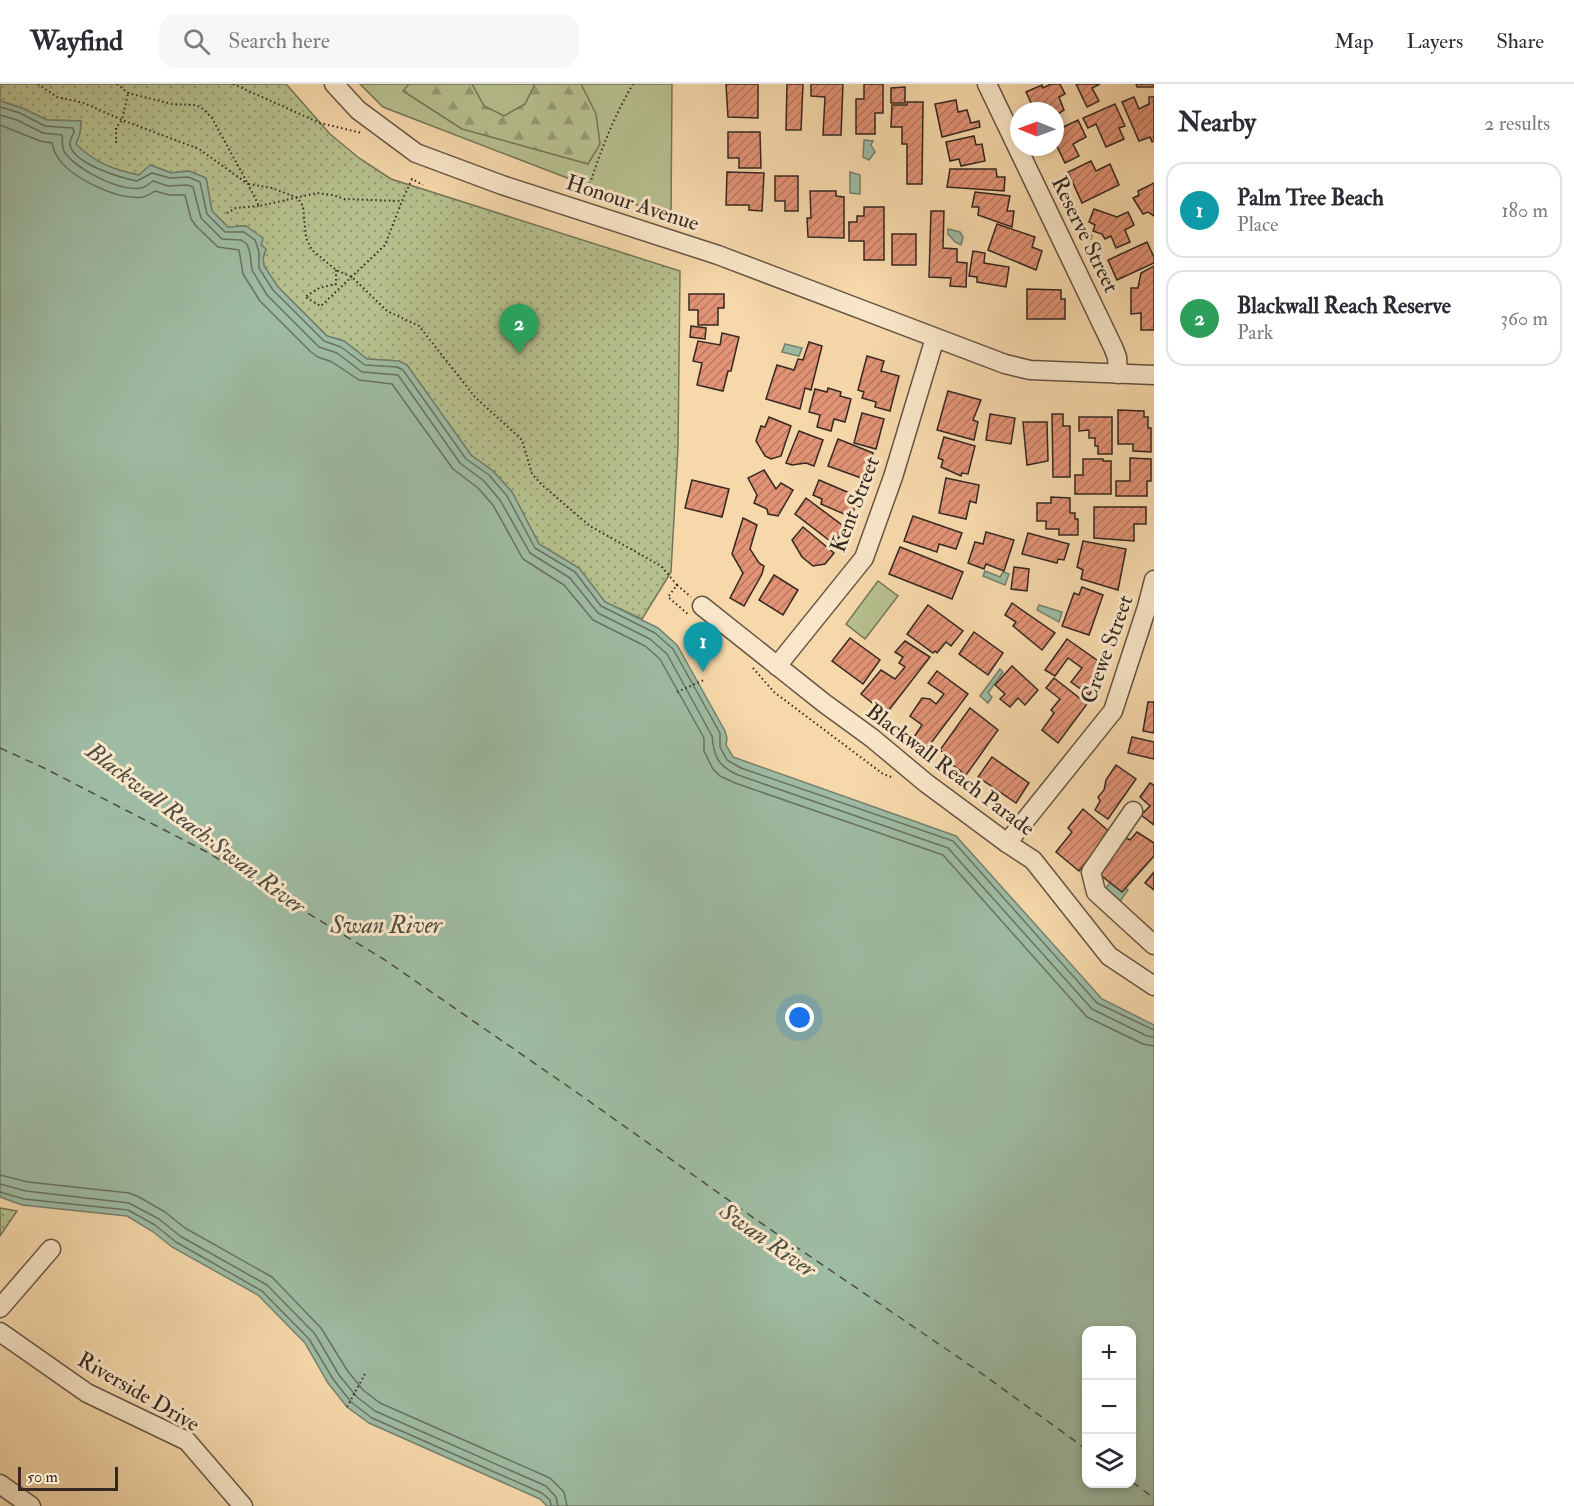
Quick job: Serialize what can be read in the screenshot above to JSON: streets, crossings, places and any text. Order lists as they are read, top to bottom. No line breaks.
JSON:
{"streets":{"street":["Honour Avenue","Reserve Street","Kent Street","Crewe Street","Blackwall Reach Parade","Riverside Drive"]},"crossings":[["Honour Avenue","Reserve Street"],["Honour Avenue","Kent Street"],["Kent Street","Blackwall Reach Parade"],["Crewe Street","Blackwall Reach Parade"]],"water":["Blackwall Reach:Swan River","Swan River"],"scale_bar":"50 m","north":"left","page":{"header":"Wayfind","search":"Search here","nav":["Map","Layers","Share"],"heading":["Nearby","2 results"],"list":[{"mark":"1","name":"Palm Tree Beach","note":"Place","value":"180 m"},{"mark":"2","name":"Blackwall Reach Reserve","note":"Park","value":"360 m"}],"pins":["2","1"],"map_buttons":["+","−"],"scale":"50 m"}}
